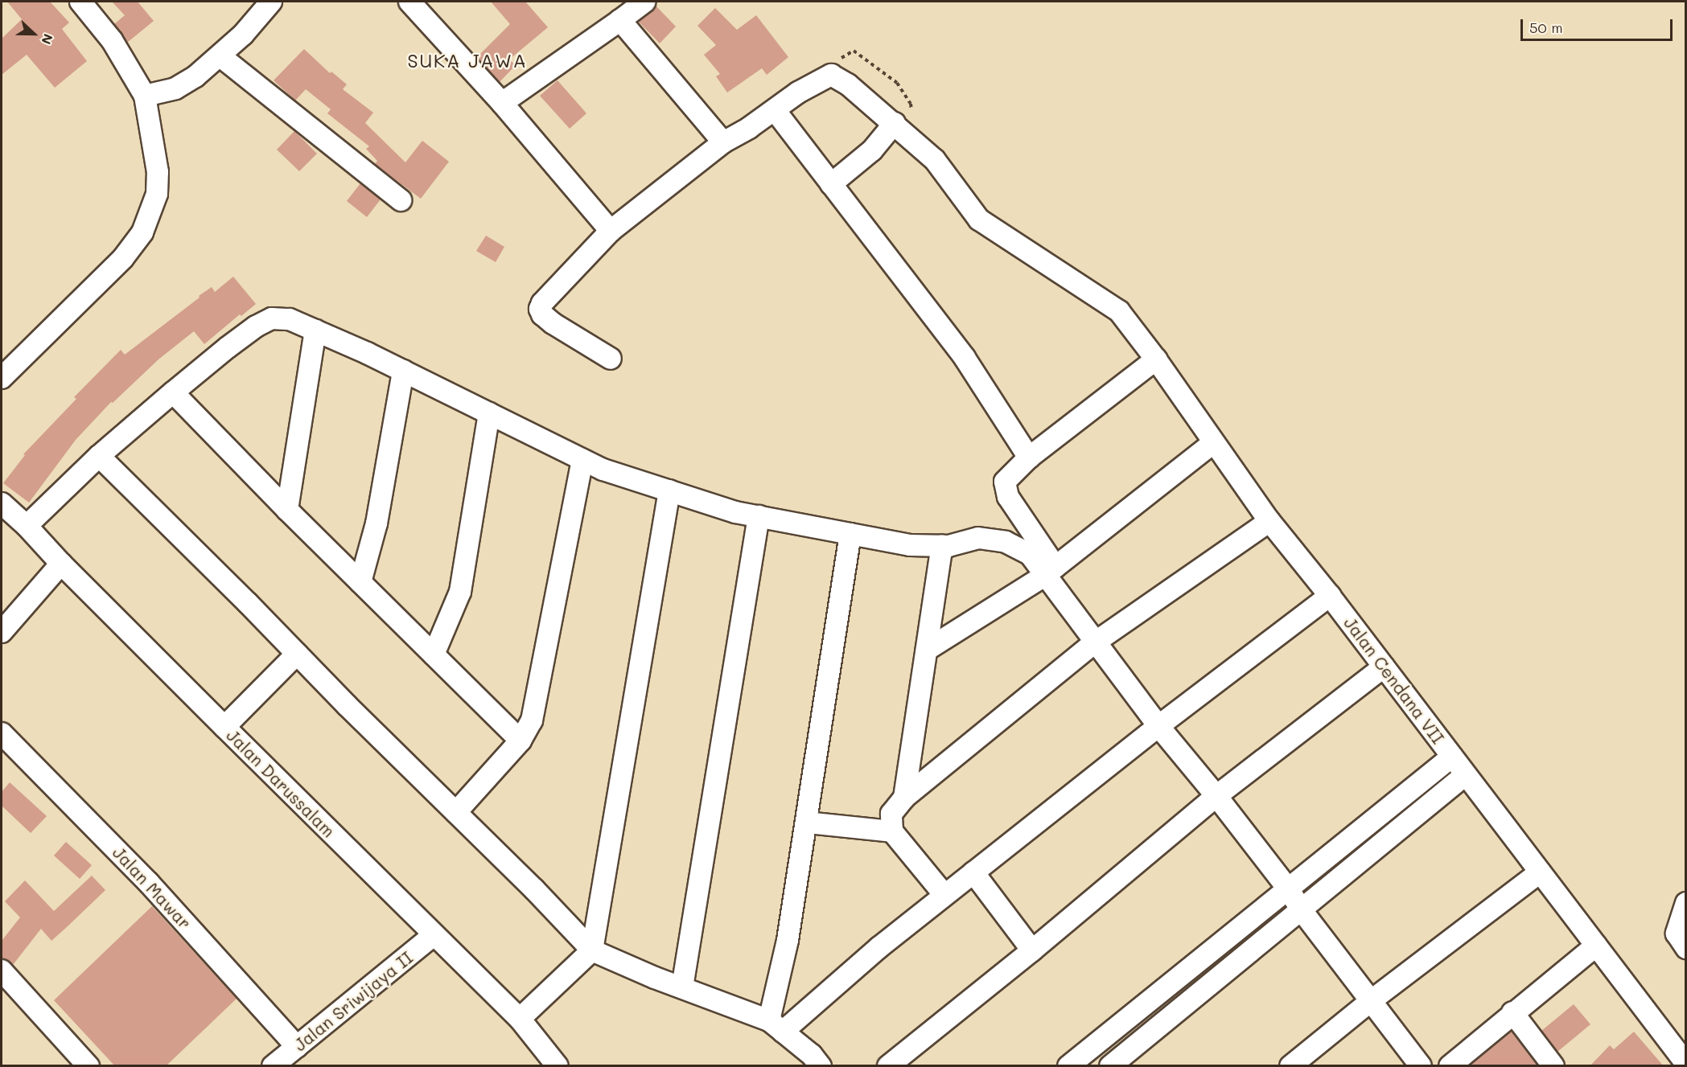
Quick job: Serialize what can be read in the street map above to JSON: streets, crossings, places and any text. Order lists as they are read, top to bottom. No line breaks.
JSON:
{"streets":{"street":["Jalan Cendana VII","Jalan Darussalam","Jalan Mawar","Jalan Sriwijaya II"]},"crossings":[["Jalan Darussalam","Jalan Sriwijaya II"],["Jalan Mawar","Jalan Sriwijaya II"]],"districts":["SUKA JAWA"],"scale_bar":"50 m","north":"right"}
